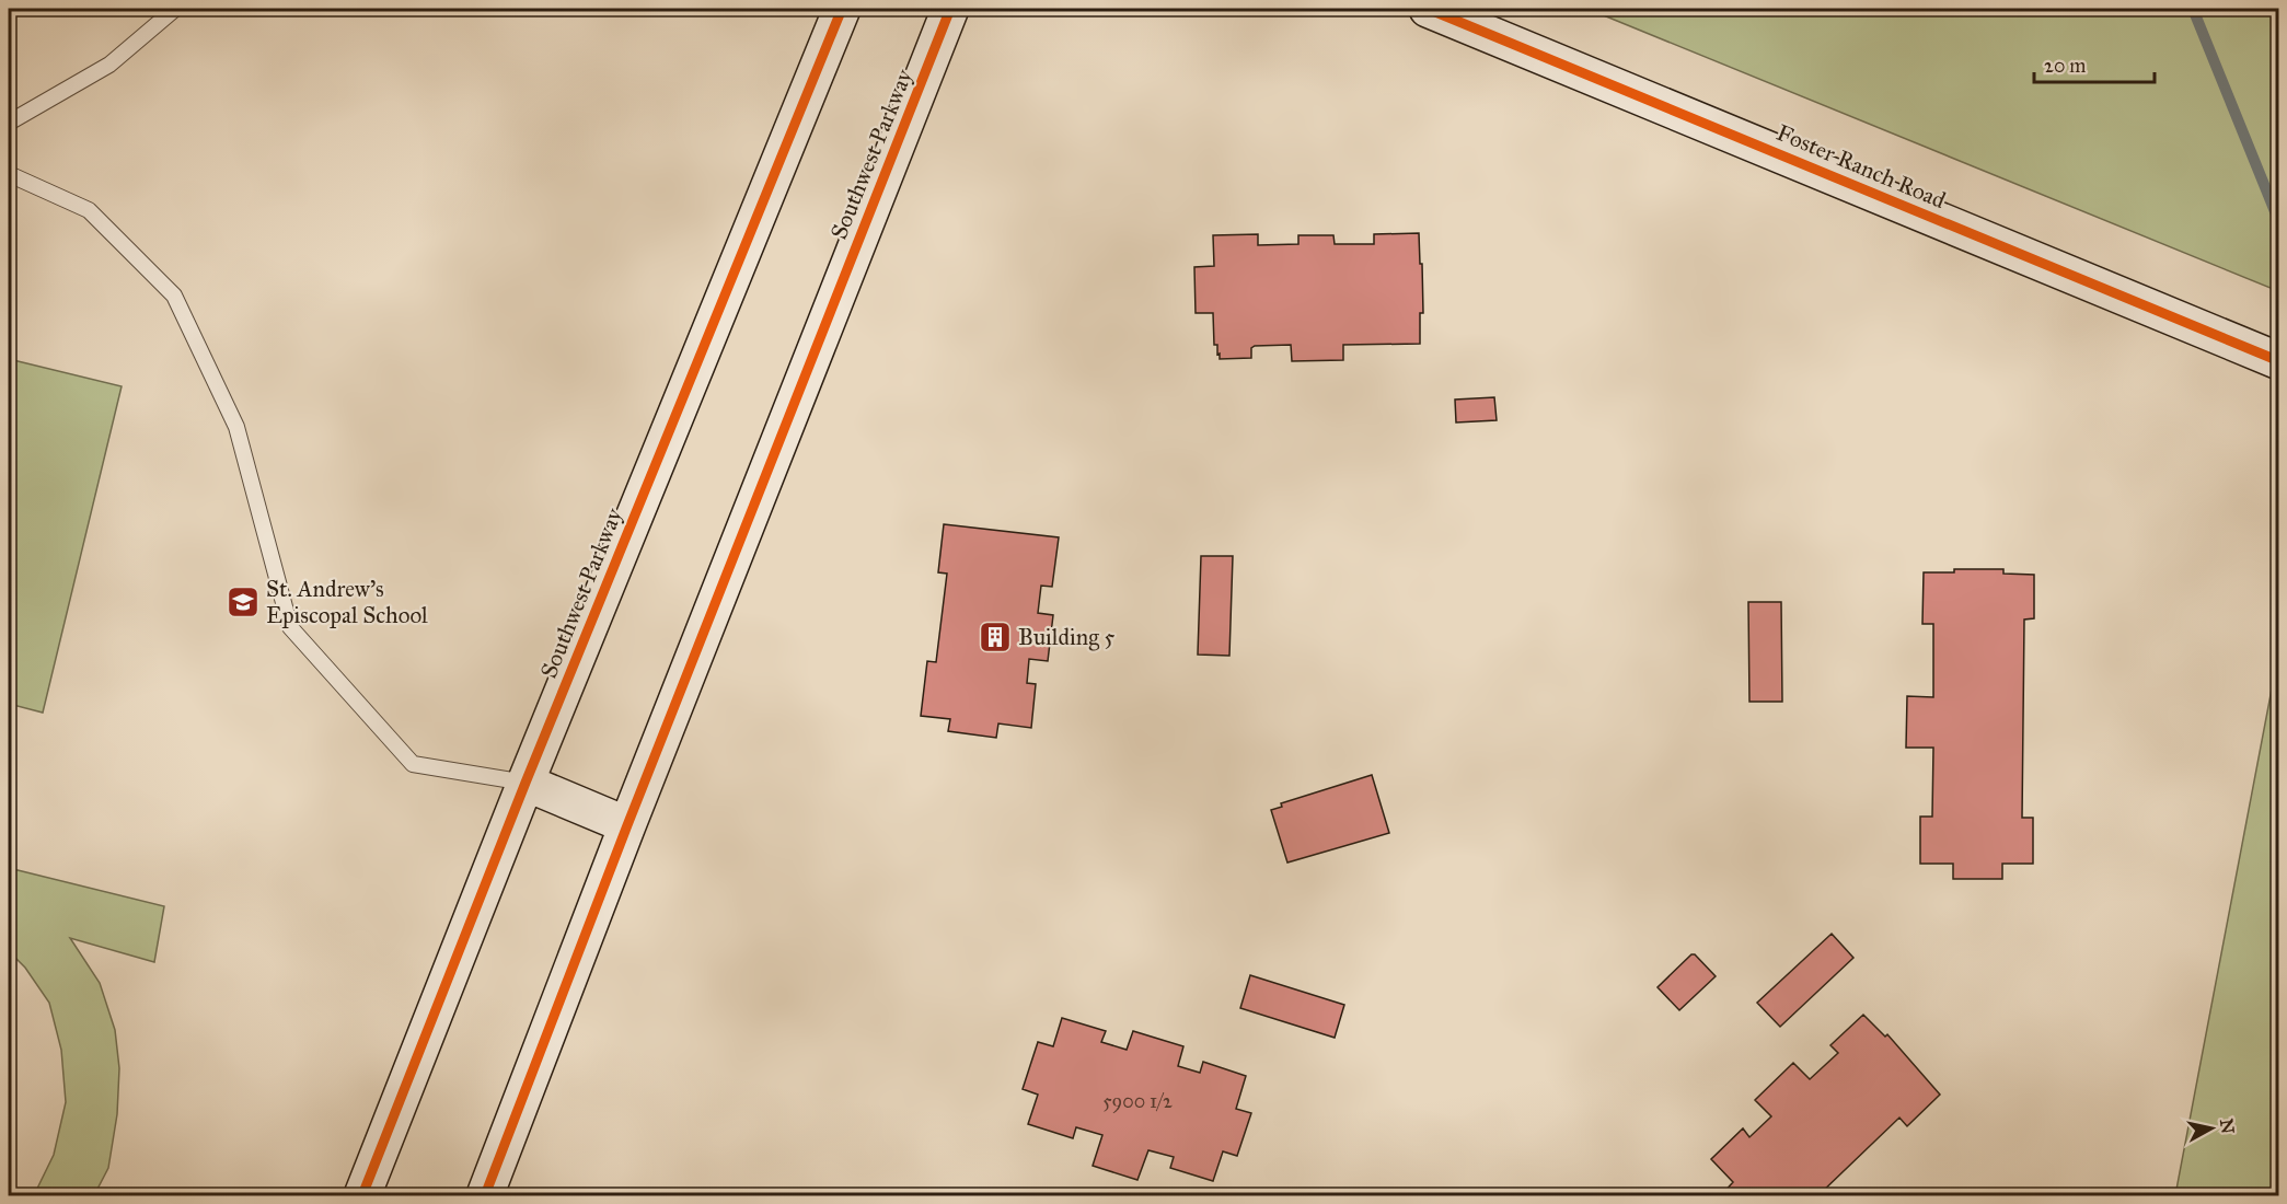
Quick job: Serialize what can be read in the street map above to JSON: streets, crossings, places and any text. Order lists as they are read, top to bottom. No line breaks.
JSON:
{"streets":{"main road":["Southwest Parkway","Foster Ranch Road"]},"places":{"school or university":["St. Andrew's Episcopal School"],"building":["Building 5"]},"house_numbers":["5900 1/2"],"scale_bar":"20 m","north":"right"}
